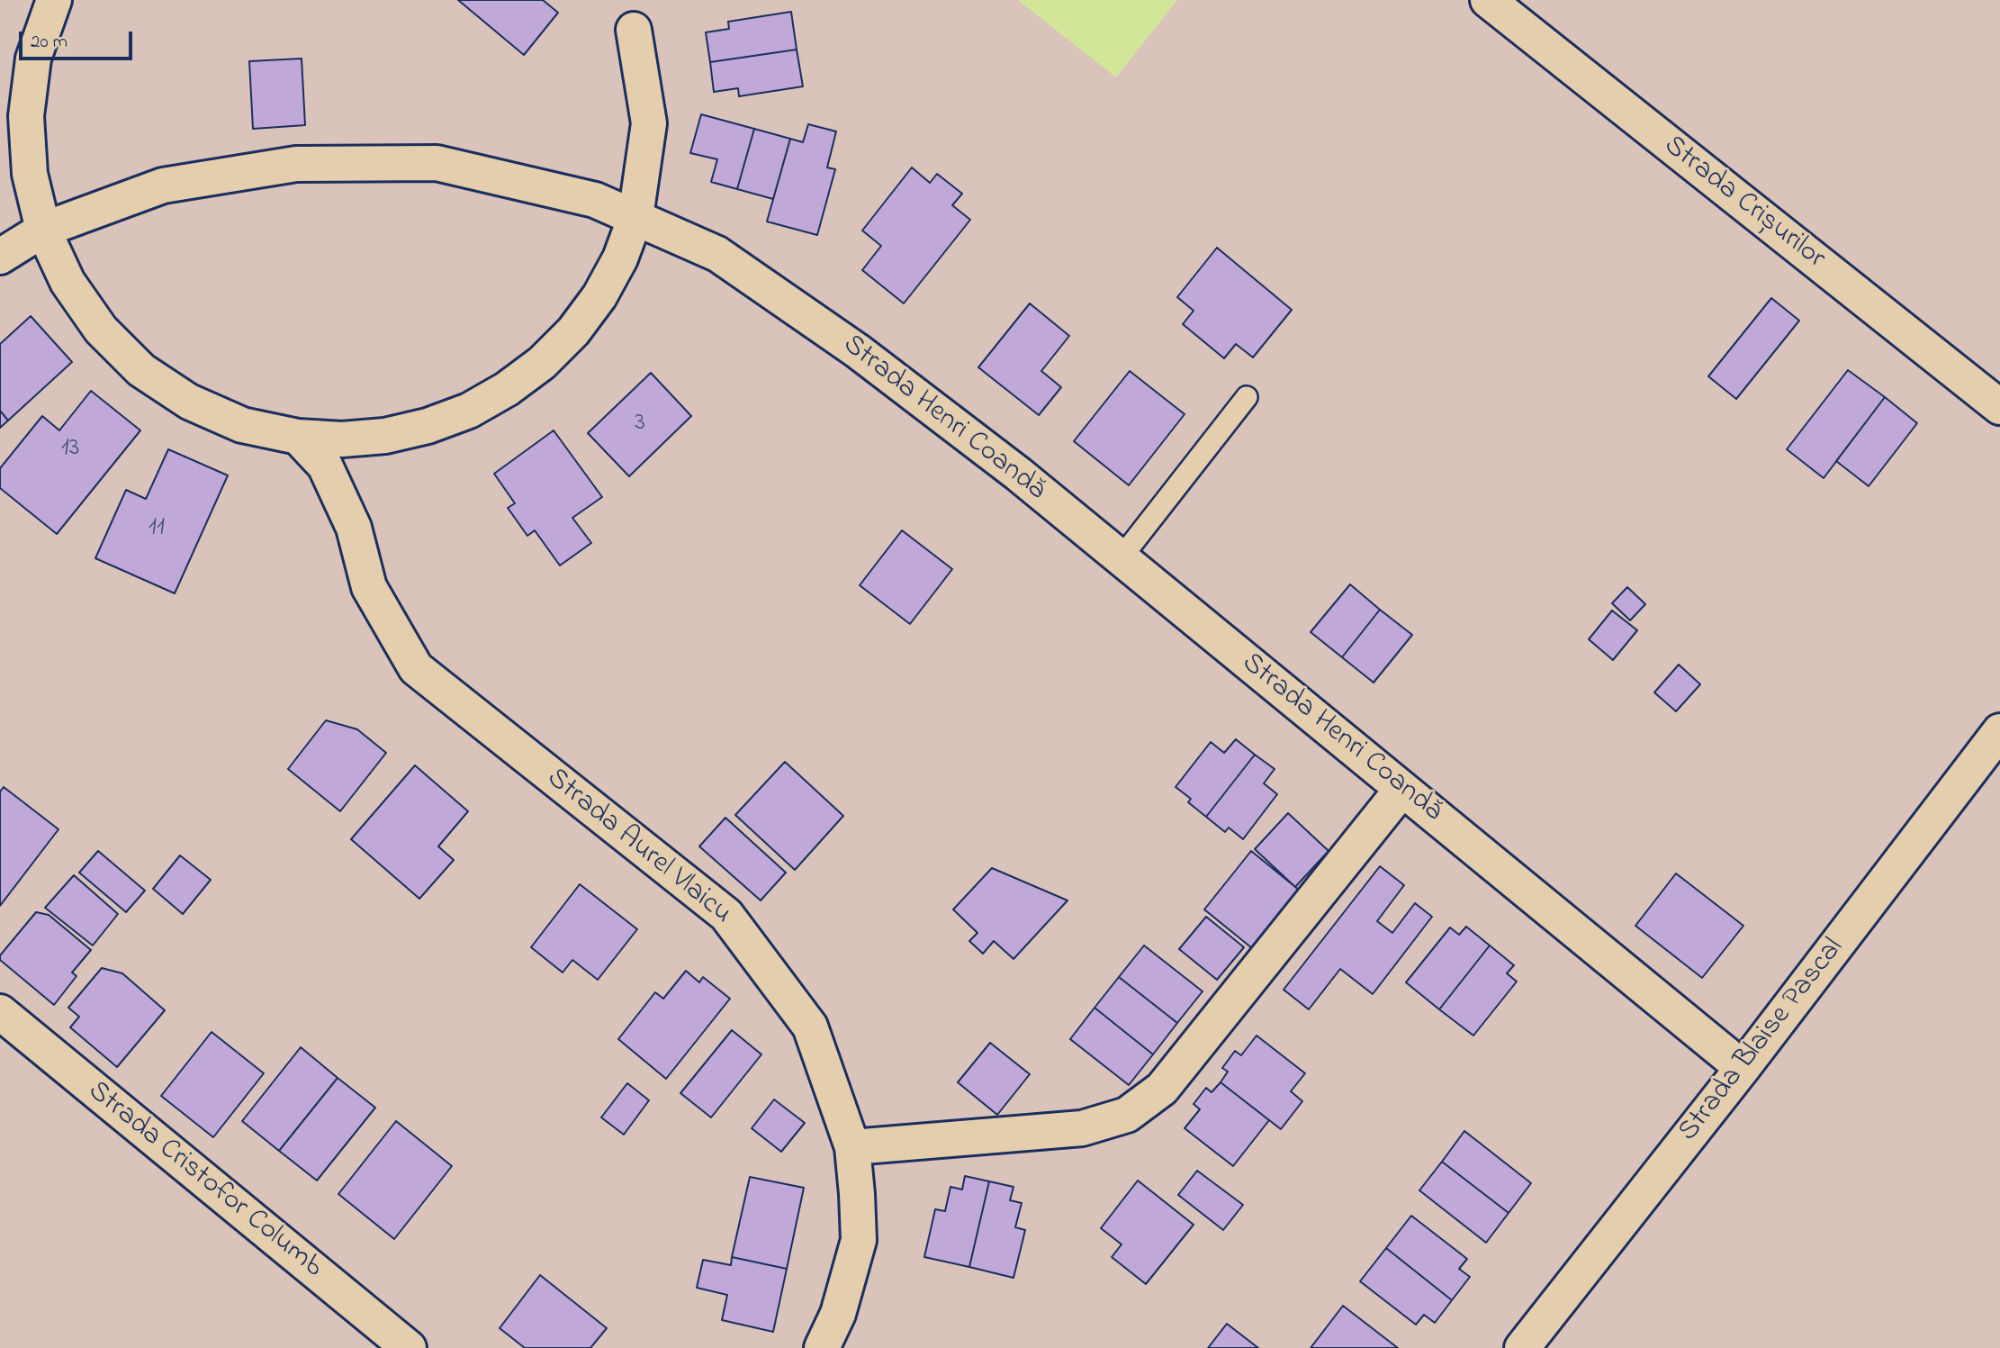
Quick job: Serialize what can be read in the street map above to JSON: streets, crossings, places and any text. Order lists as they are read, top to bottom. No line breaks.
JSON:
{"streets":{"street":["Strada Crișurilor","Strada Henri Coandă","Strada Aurel Vlaicu","Strada Blaise Pascal","Strada Cristofor Columb"]},"crossings":[["Strada Henri Coandă","Strada Blaise Pascal"]],"house_numbers":["3","13","11"],"scale_bar":"20 m"}
